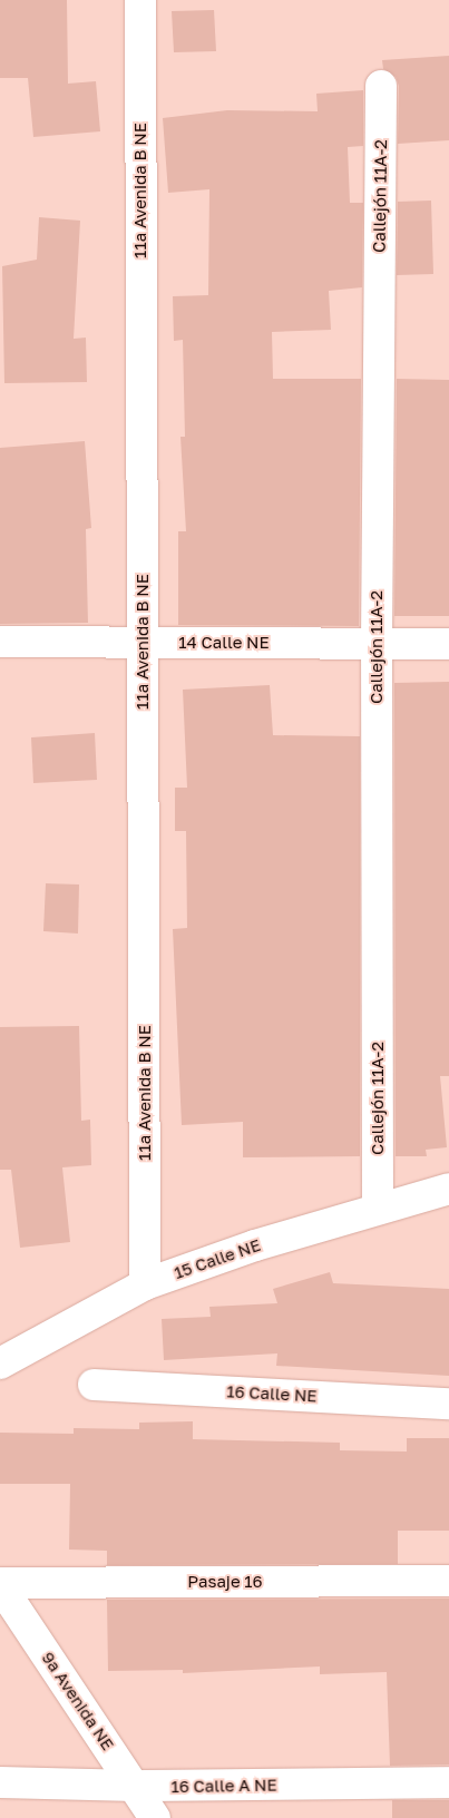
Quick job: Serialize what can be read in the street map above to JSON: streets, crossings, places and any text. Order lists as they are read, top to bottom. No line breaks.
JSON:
{"streets":{"street":["11a Avenida B NE","Callejón 11A-2","14 Calle NE","15 Calle NE","16 Calle NE","Pasaje 16","9a Avenida NE","16 Calle A NE"]},"crossings":[["11a Avenida B NE","14 Calle NE"],["11a Avenida B NE","15 Calle NE"],["Callejón 11A-2","14 Calle NE"],["Callejón 11A-2","15 Calle NE"],["Pasaje 16","9a Avenida NE"],["9a Avenida NE","16 Calle A NE"]]}
